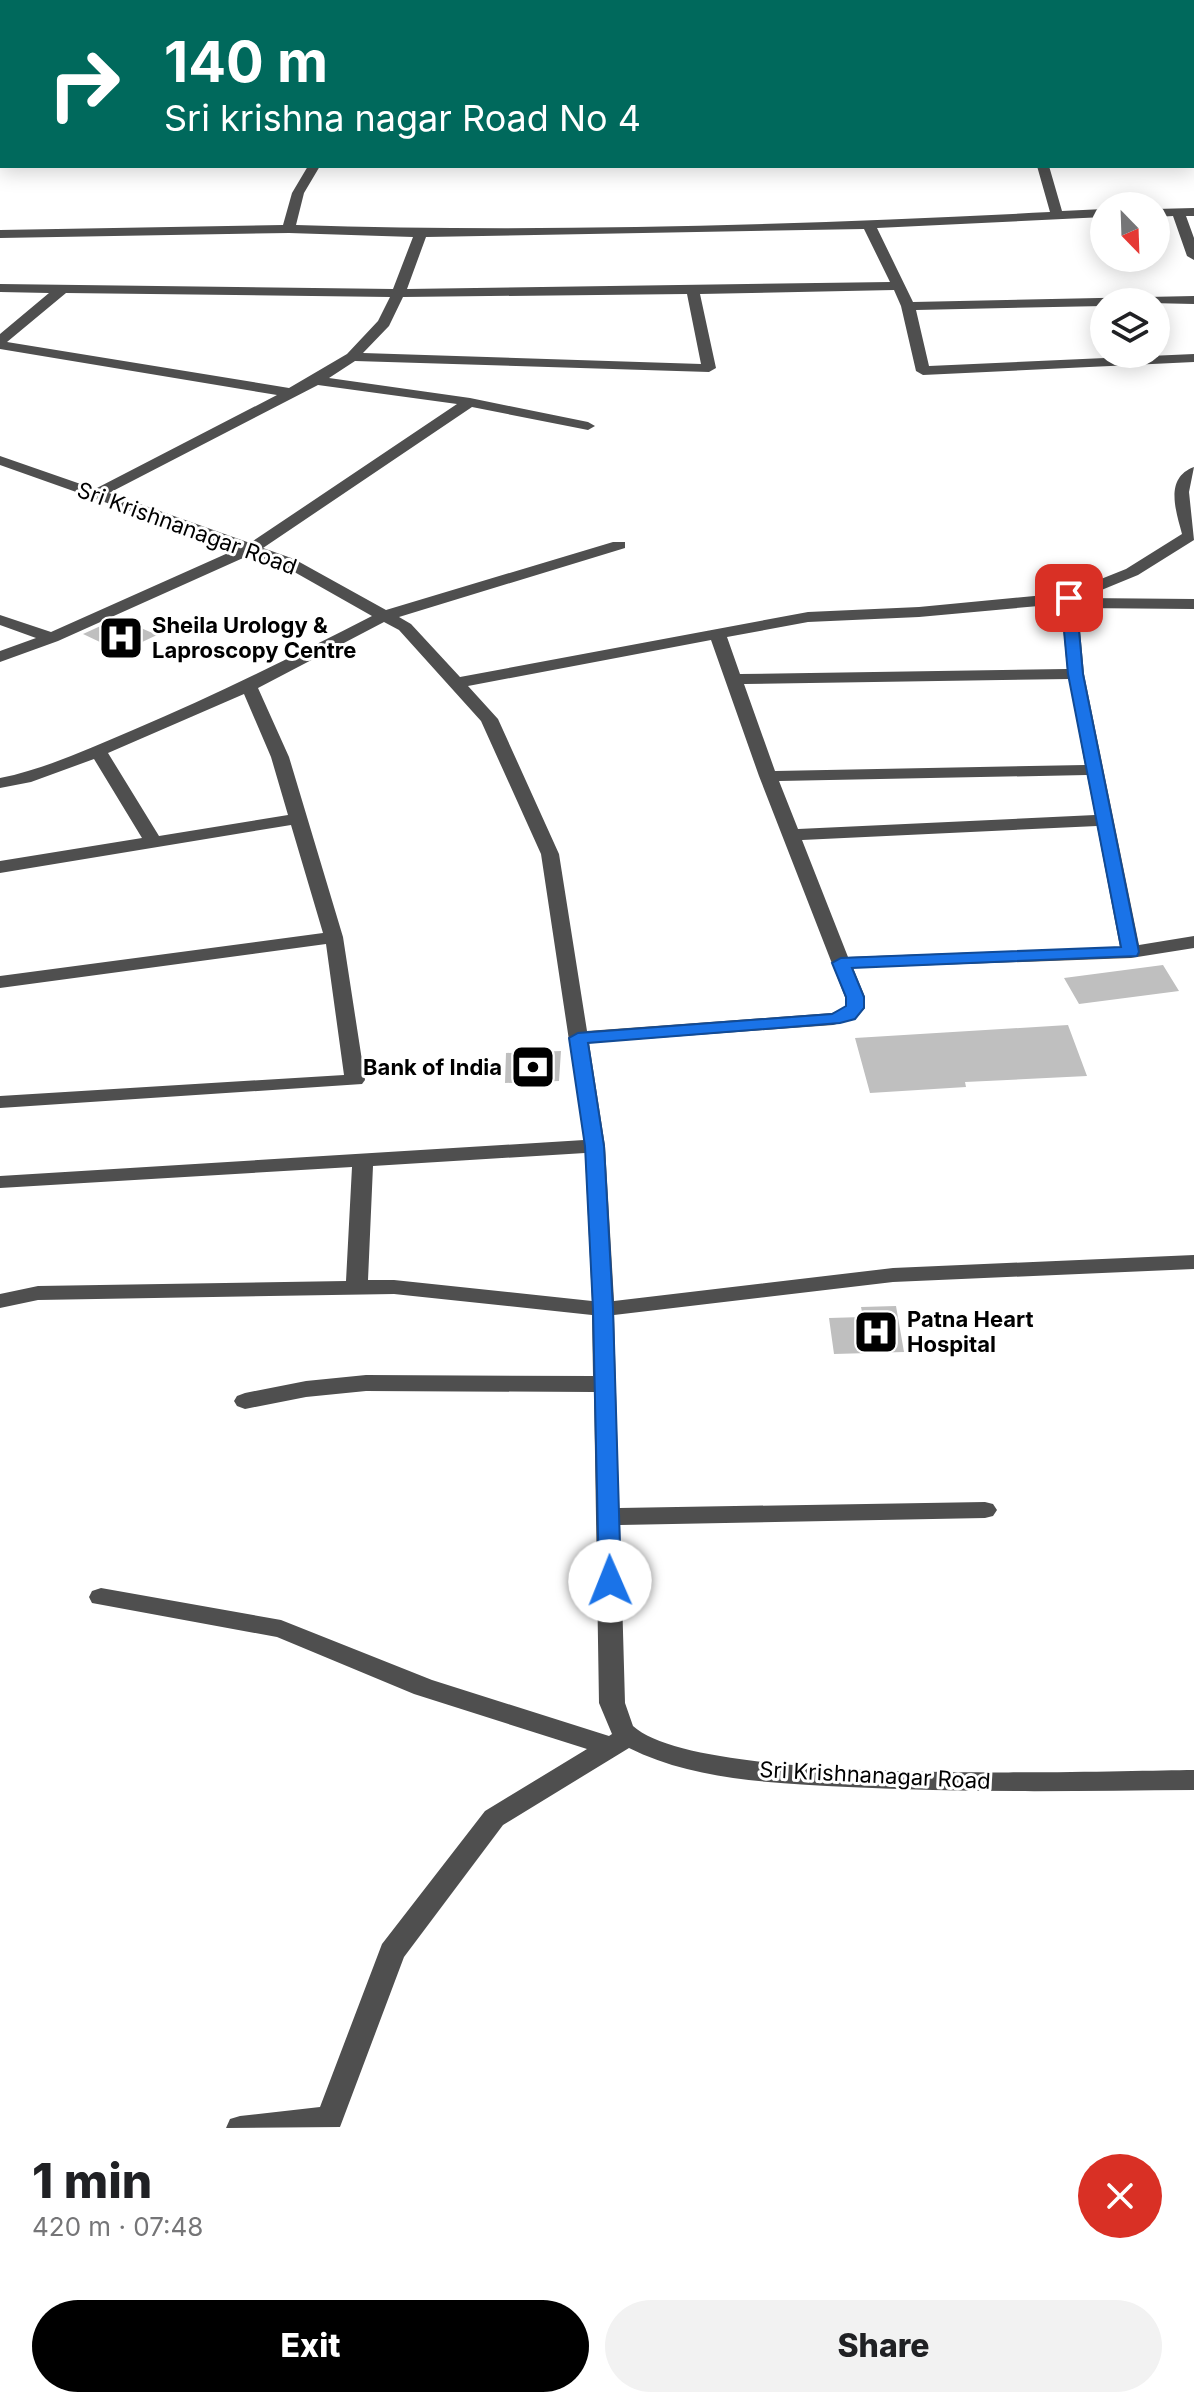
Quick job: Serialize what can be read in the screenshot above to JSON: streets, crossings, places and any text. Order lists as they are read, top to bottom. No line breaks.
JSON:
{"streets":{"street":["Sri Krishnanagar Road"]},"places":{"hospital":["Sheila Urology & Laproscopy Centre","Patna Heart Hospital"],"bank":["Bank of India"]},"north":"bottom right","page":{"turn":["140 m","Sri krishna nagar Road No 4"],"heading":["1 min","420 m · 07:48"],"buttons":["Exit","Share"]}}
